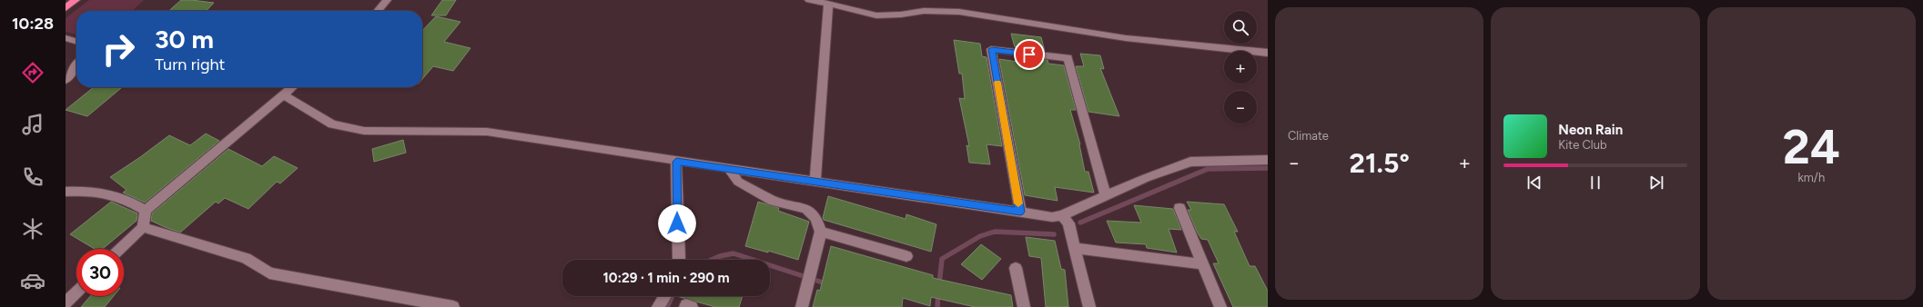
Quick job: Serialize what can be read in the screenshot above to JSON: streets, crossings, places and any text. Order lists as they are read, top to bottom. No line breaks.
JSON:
{"page":{"tabs":"10:28","tile":["Climate",["24","km/h"]],"map_buttons":["+","−"],"turn":["30 m","Turn right"],"song":["Neon Rain","Kite Club"],"heat":["−","21.5°","+"],"limit":"30","trip":"10:29 · 1 min · 290 m"}}
